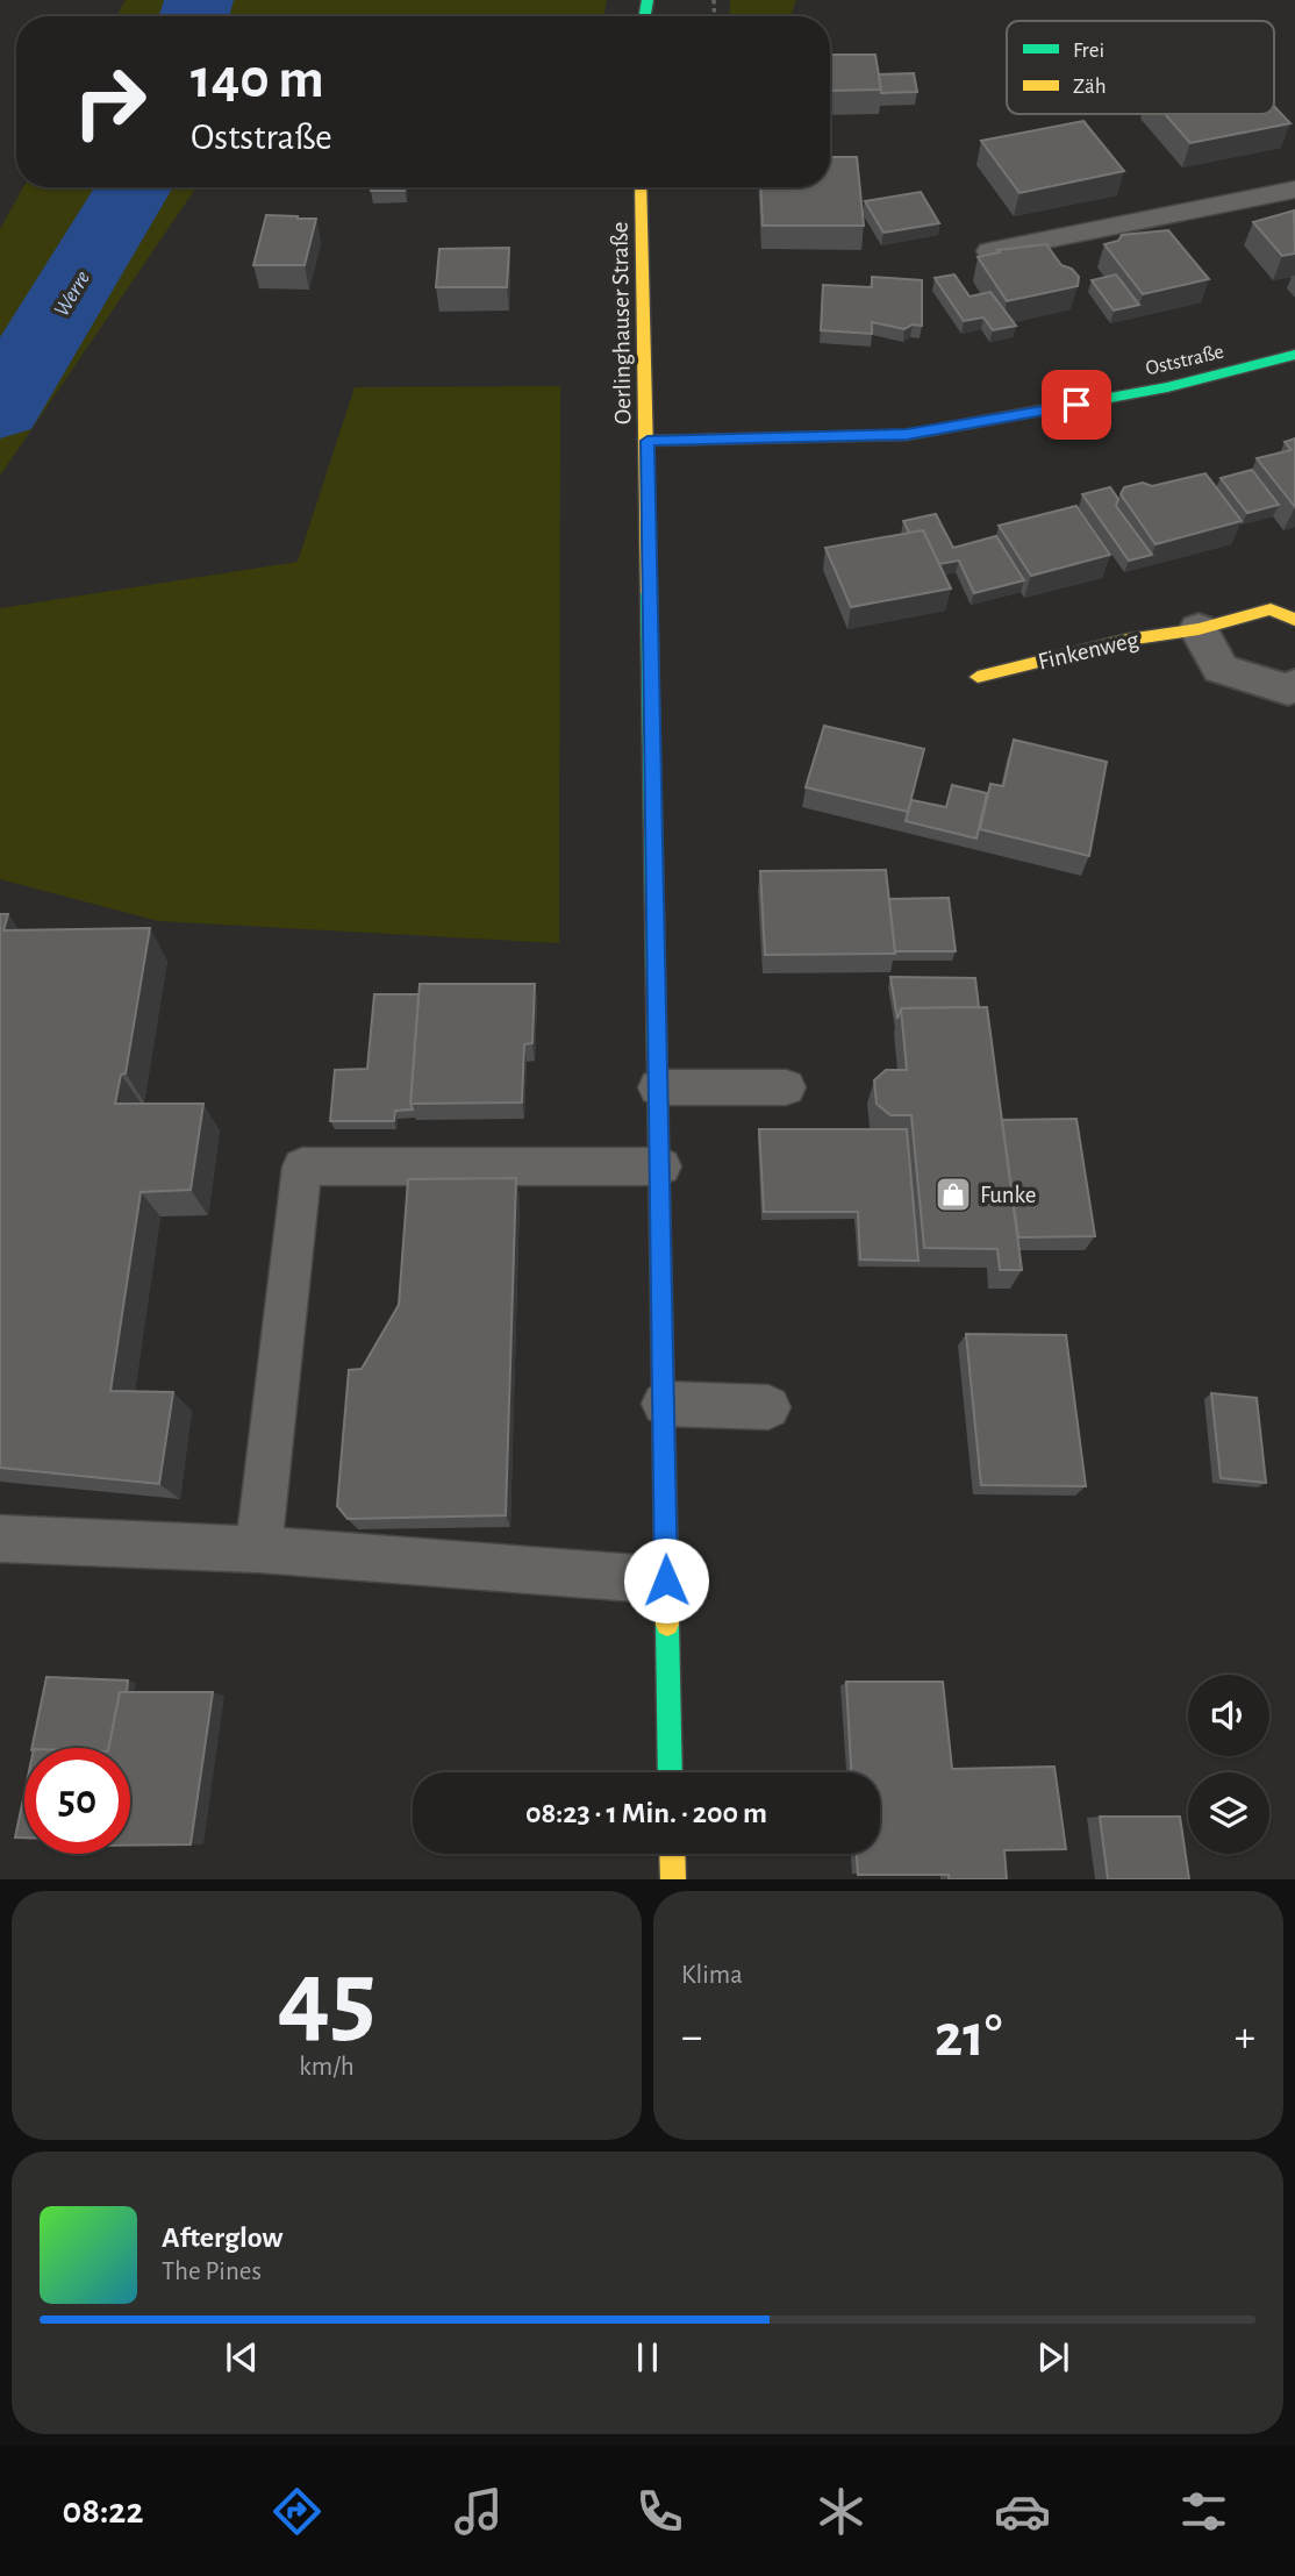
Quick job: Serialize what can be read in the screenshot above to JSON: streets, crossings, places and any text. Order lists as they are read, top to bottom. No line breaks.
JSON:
{"streets":{"main road":["Oerlinghauser Straße","Oststraße","Finkenweg"]},"crossings":[["Oerlinghauser Straße","Oststraße"]],"water":["Werre"],"places":{"shop":["Funke"]},"legend":["Frei","Zäh"],"page":{"turn":["140 m","Oststraße"],"limit":"50","trip":"08:23 · 1 Min. · 200 m","tile":[["45","km/h"],"Klima"],"heat":["−","21°","+"],"song":["Afterglow","The Pines"],"tabs":"08:22"}}
